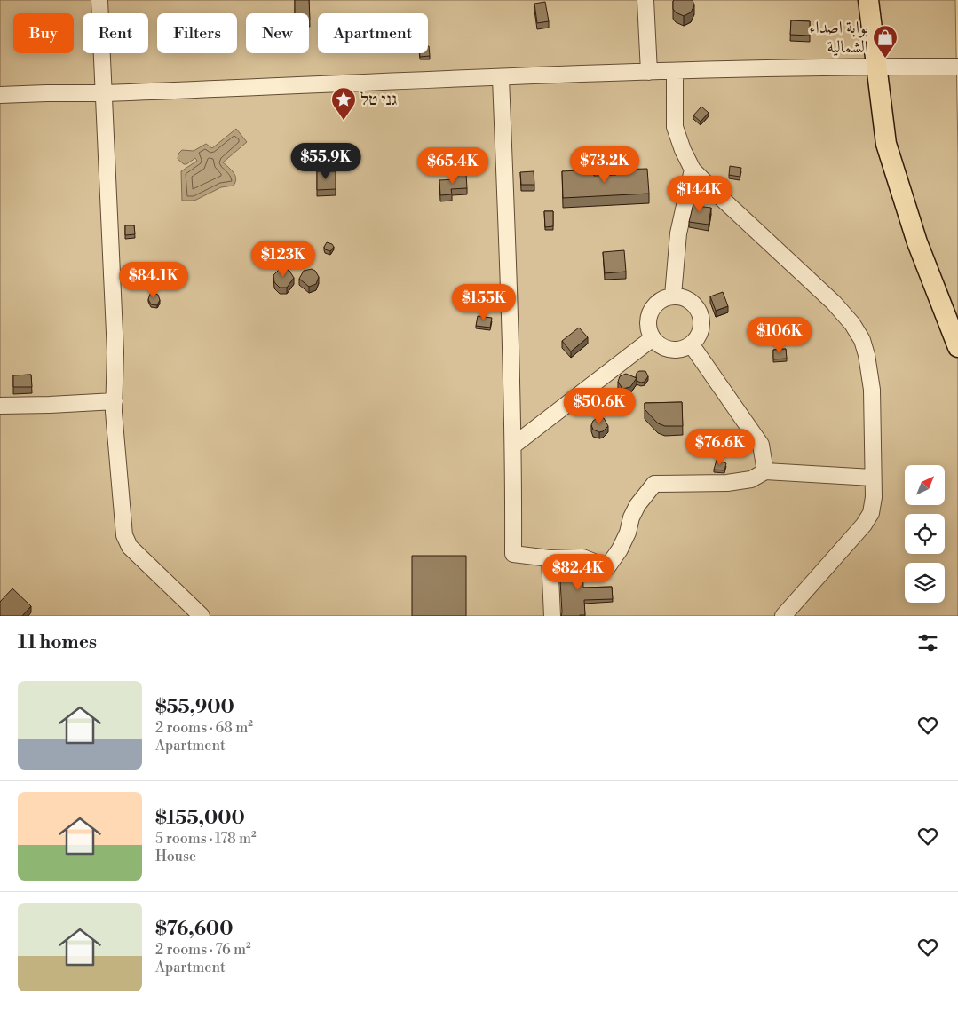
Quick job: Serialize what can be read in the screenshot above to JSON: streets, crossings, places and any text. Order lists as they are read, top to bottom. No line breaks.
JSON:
{"places":{"shop":["بوابة اصداء الشمالية"],"place":["גני טל"]},"north":"top right","page":{"chip":["Buy","Rent","Filters","New","Apartment"],"price":["$55.9K","$73.2K","$65.4K","$144K","$123K","$84.1K","$155K","$106K","$50.6K","$76.6K","$82.4K"],"heading":"11 homes","list":[{"name":"$55,900","note":"2 rooms · 68 m² · Apartment"},{"name":"$155,000","note":"5 rooms · 178 m² · House"},{"name":"$76,600","note":"2 rooms · 76 m² · Apartment"}]}}
